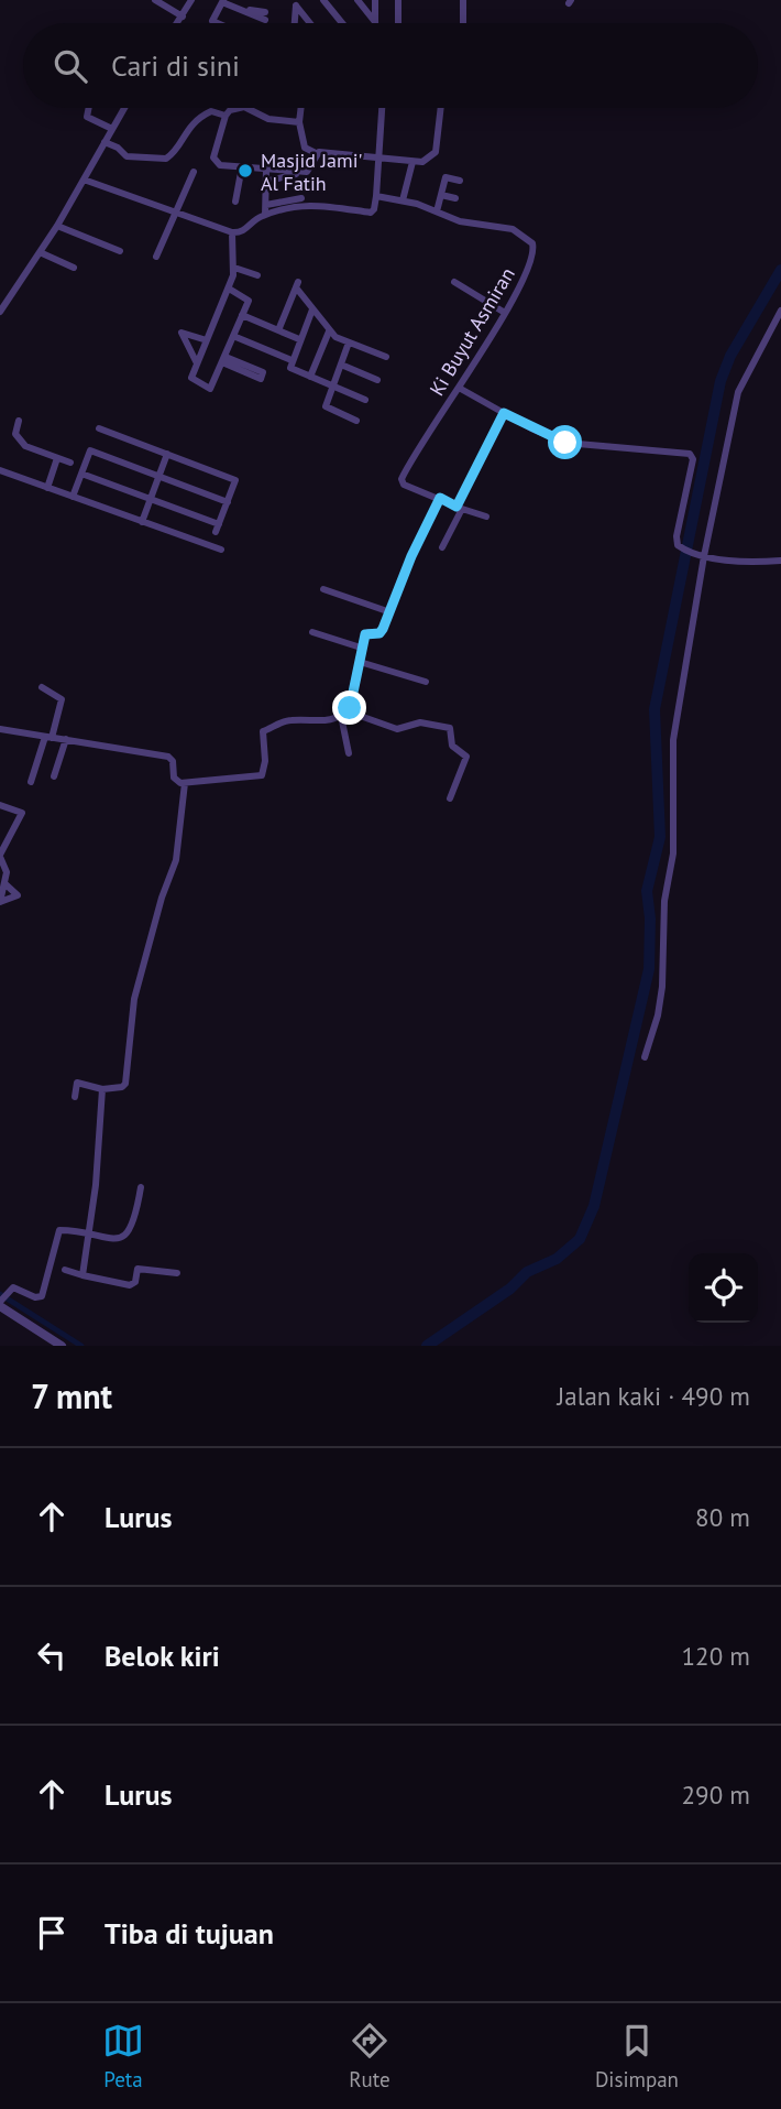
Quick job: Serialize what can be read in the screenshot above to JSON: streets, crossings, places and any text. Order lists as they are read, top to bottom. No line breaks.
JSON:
{"streets":{"street":["Ki Buyut Asmiran"]},"places":["Masjid Jami' Al Fatih"],"page":{"search":"Cari di sini","heading":["7 mnt","Jalan kaki · 490 m"],"list":[["Lurus","80 m"],["Belok kiri","120 m"],["Lurus","290 m"],"Tiba di tujuan"],"nav":["Peta","Rute","Disimpan"]}}
